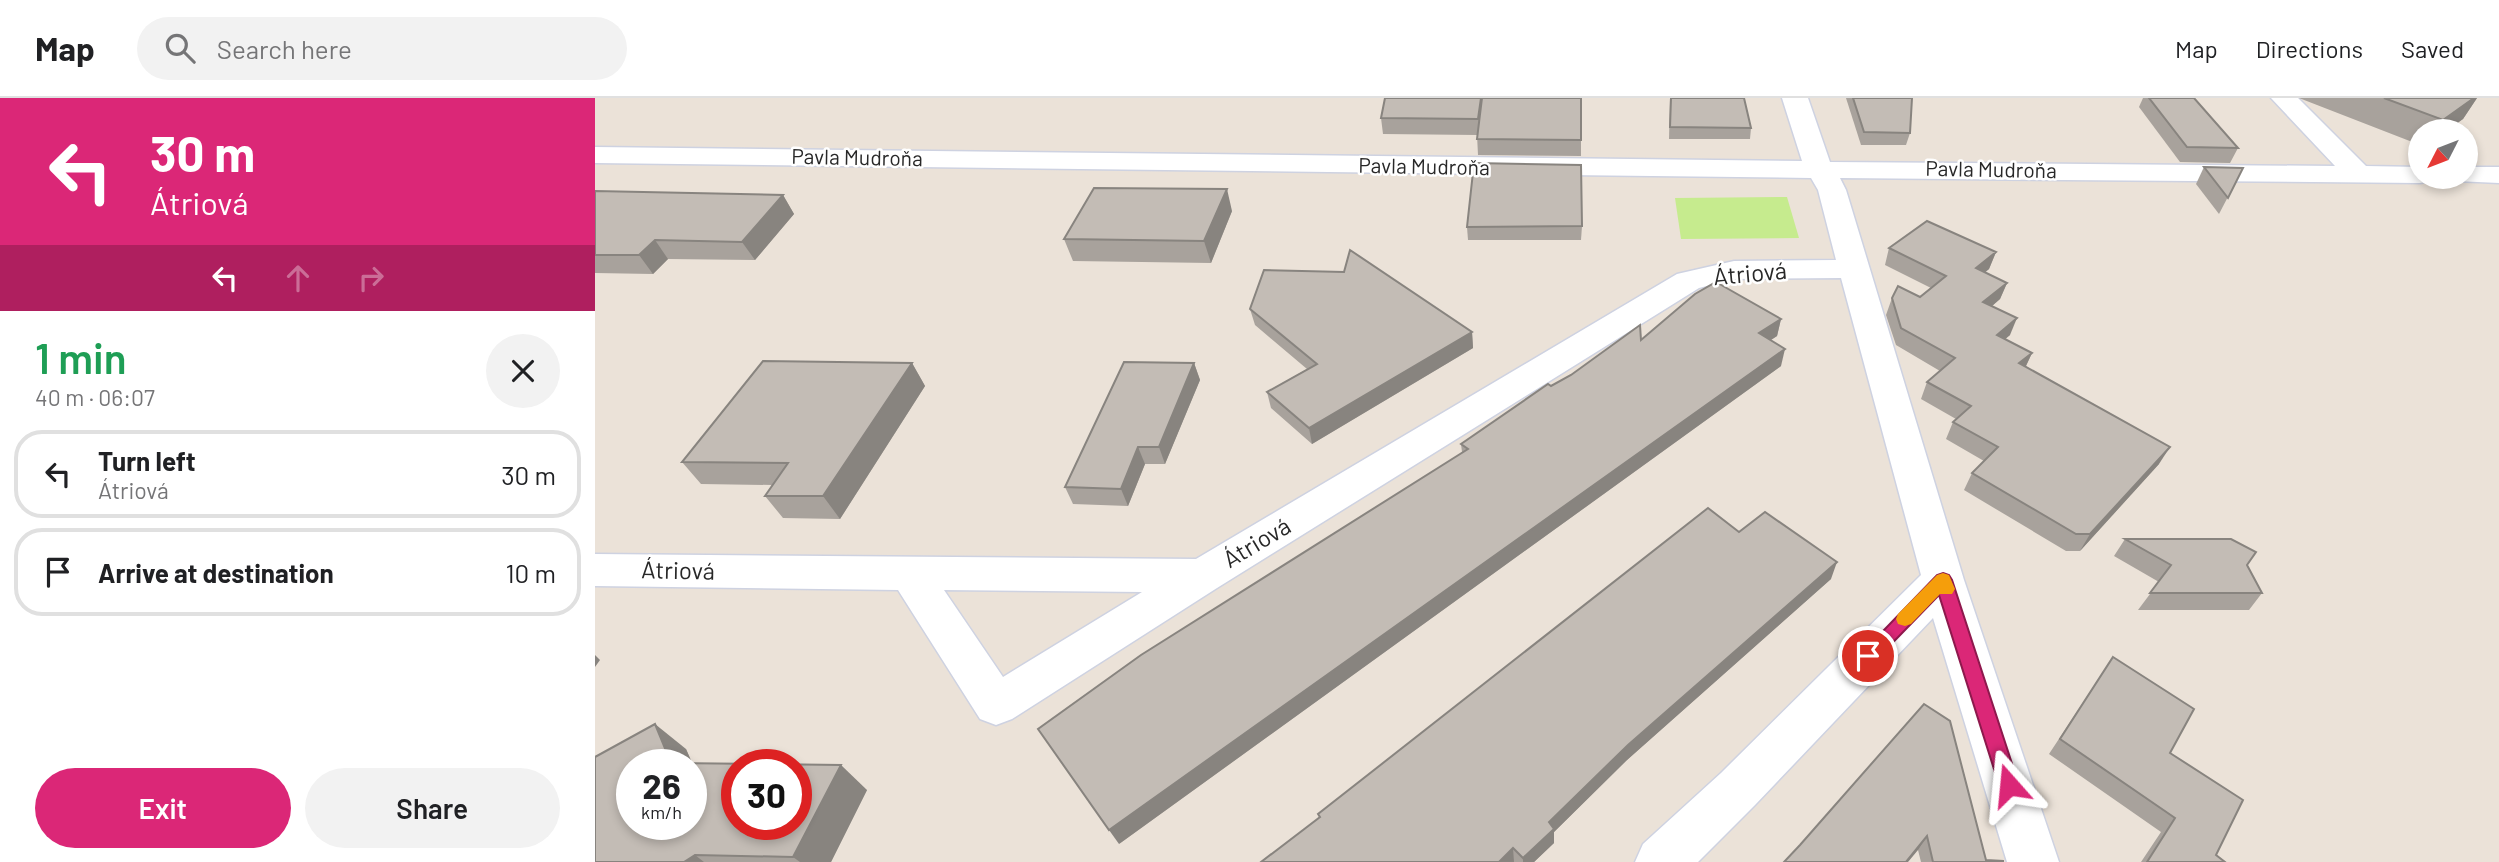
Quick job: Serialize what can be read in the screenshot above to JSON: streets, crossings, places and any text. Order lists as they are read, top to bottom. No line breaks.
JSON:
{"streets":{"street":["Pavla Mudroňa","Átriová"]},"north":"bottom left","page":{"header":"Map","search":"Search here","nav":["Map","Directions","Saved"],"turn":["30 m","Átriová"],"heading":["1 min","40 m · 06:07"],"list":[{"name":"Turn left","note":"Átriová","value":"30 m"},{"name":"Arrive at destination","value":"10 m"}],"speed":"26 km/h","limit":"30","buttons":["Exit","Share"]}}
